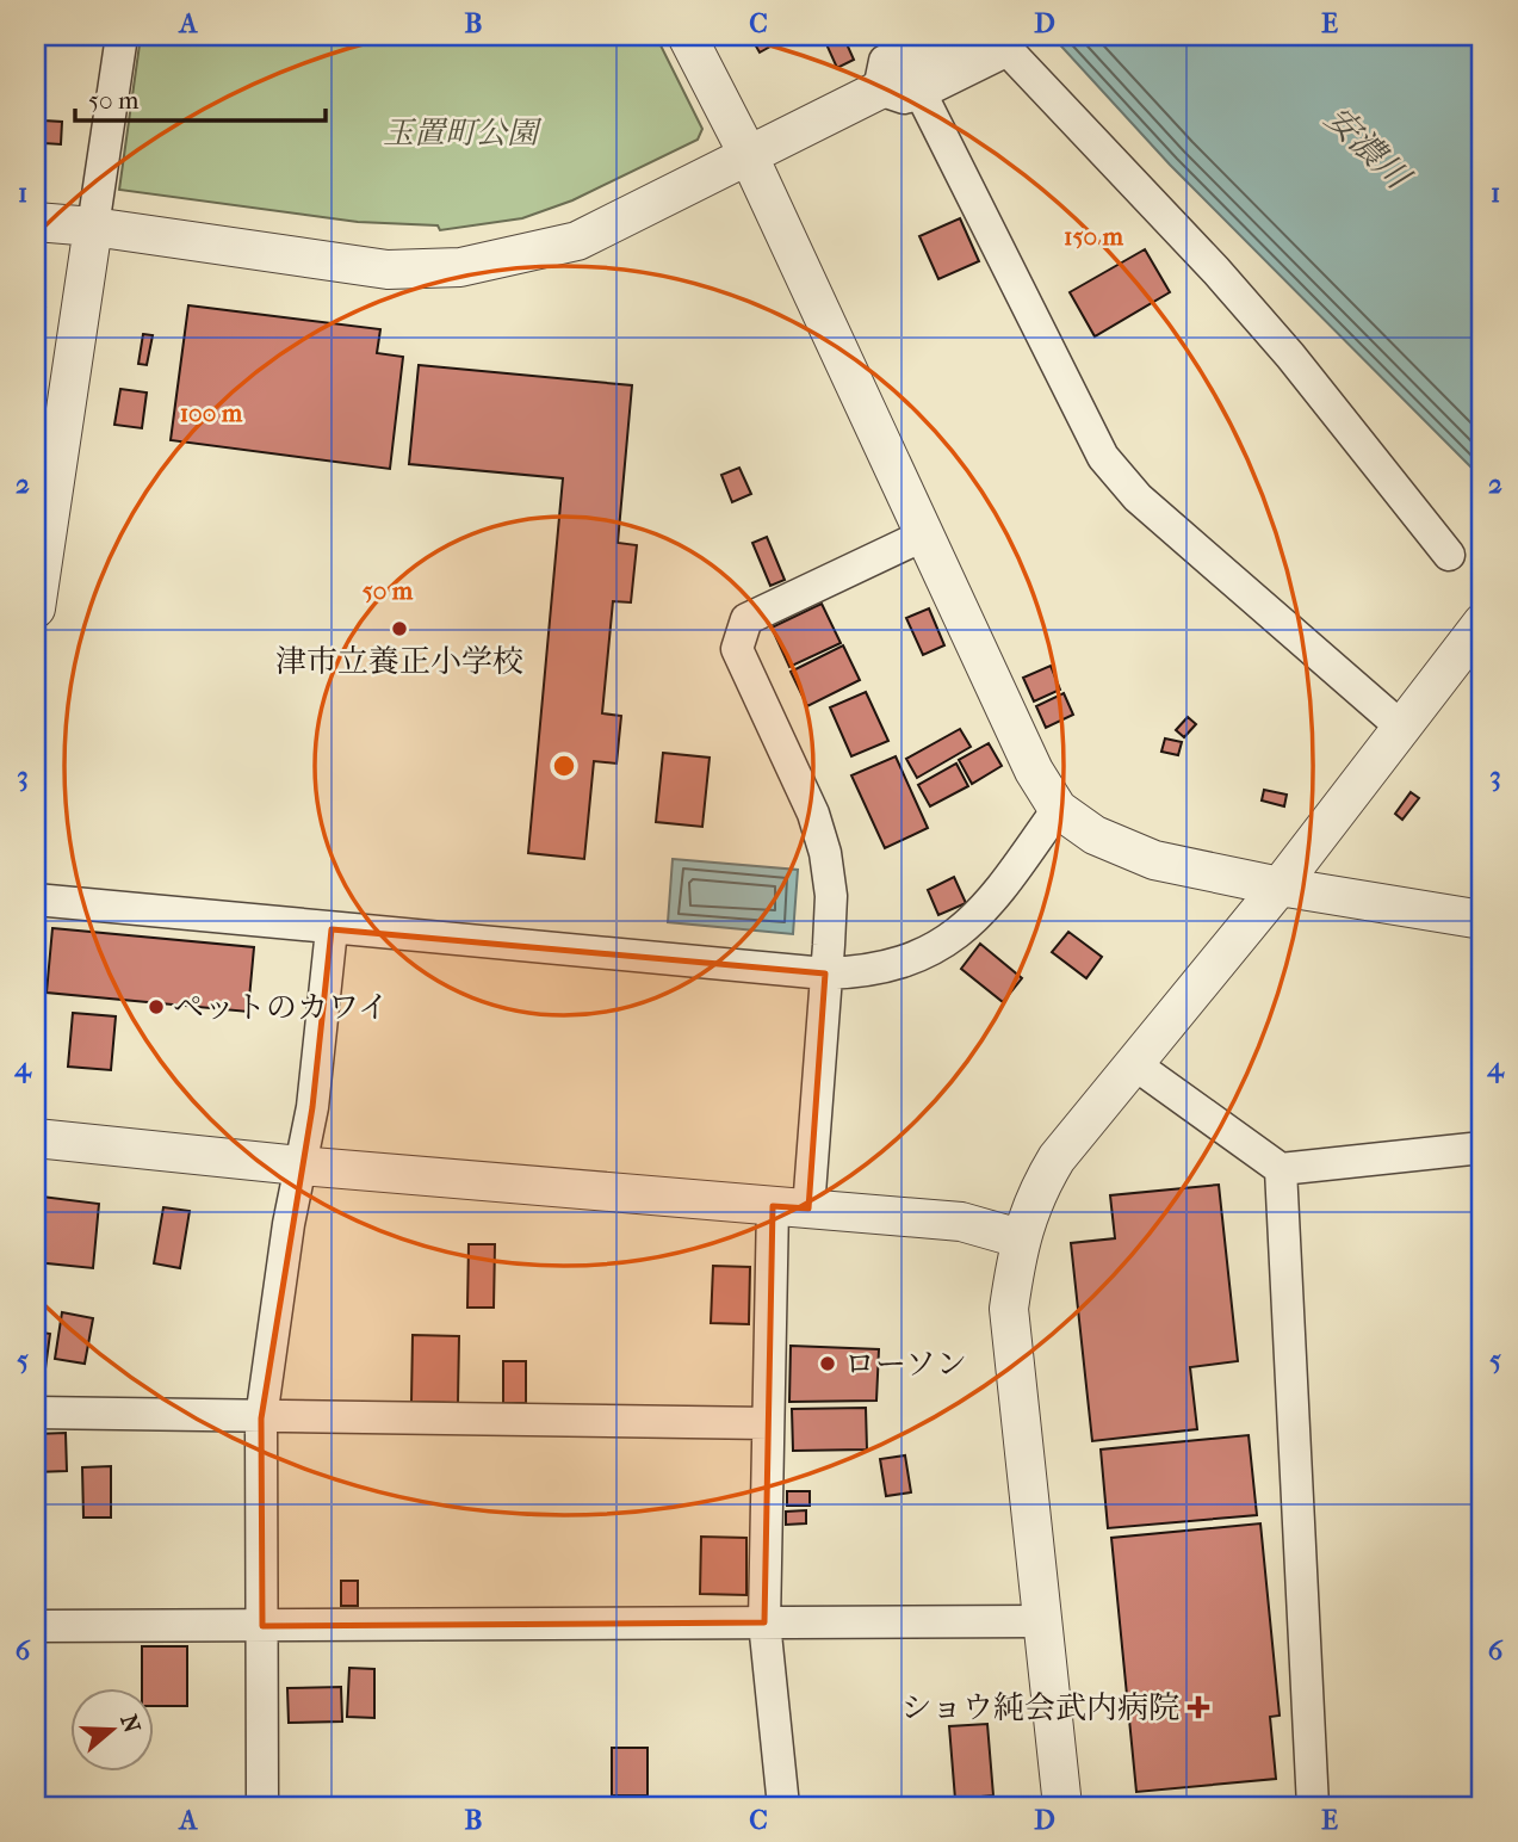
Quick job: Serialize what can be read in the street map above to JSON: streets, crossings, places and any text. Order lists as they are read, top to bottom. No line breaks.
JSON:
{"water":["安濃川"],"parks":["玉置町公園"],"places":{"other":["津市立養正小学校","ペットのカワイ","ローソン"],"health":["ショウ純会武内病院"]},"scale_bar":"50 m","north":"right","grid":{"columns":["A","B","C","D","E"],"rows":["1","2","3","4","5","6"]},"rings":["150 m","100 m","50 m"]}
